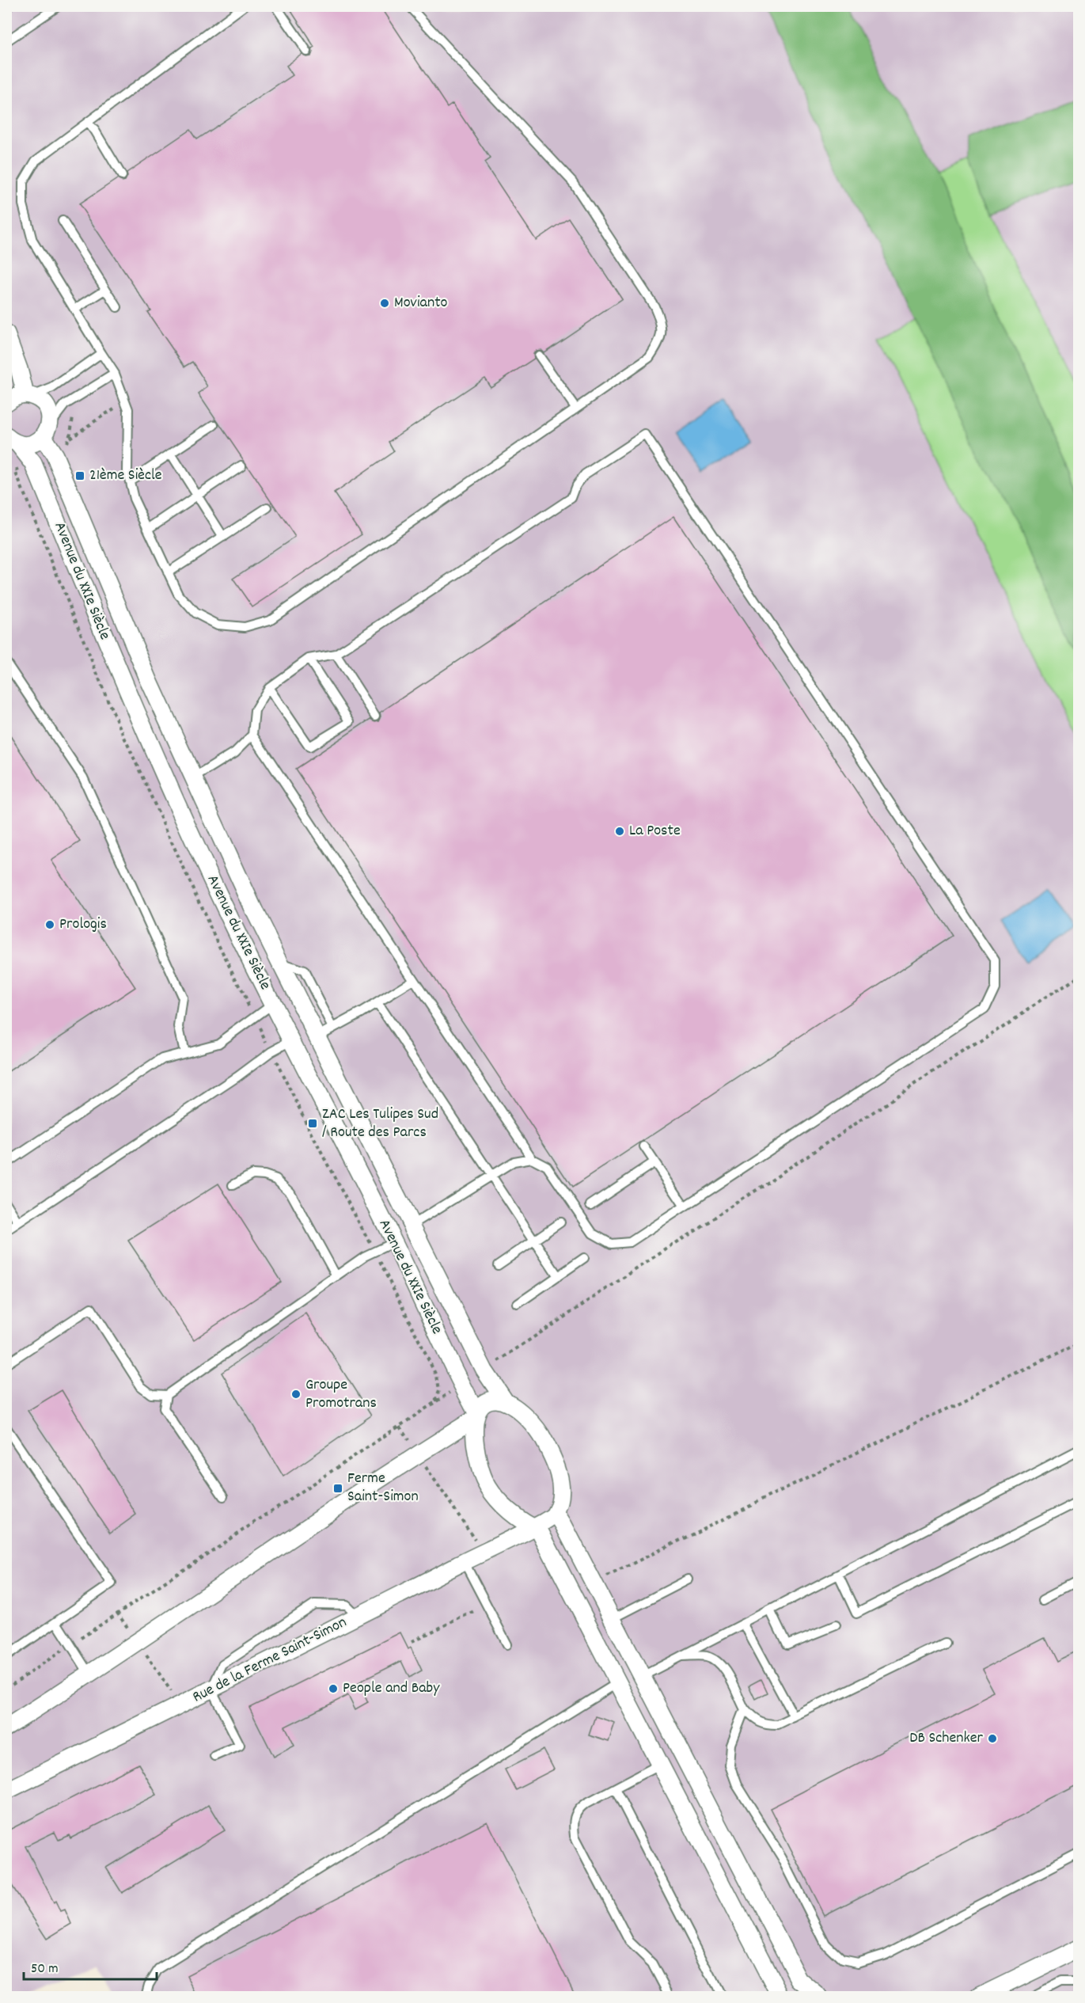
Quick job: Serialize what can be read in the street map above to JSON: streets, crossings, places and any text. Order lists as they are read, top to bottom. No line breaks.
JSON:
{"streets":{"street":["Avenue du XXIe Siècle","Rue de la Ferme Saint-Simon"]},"crossings":[["Avenue du XXIe Siècle","Rue de la Ferme Saint-Simon"]],"places":{"other":["Movianto","La Poste","Prologis","Groupe Promotrans","People and Baby","DB Schenker"],"transit":["21ème Siècle","ZAC Les Tulipes Sud / Route des Parcs","Ferme Saint-Simon"]},"scale_bar":"50 m"}
